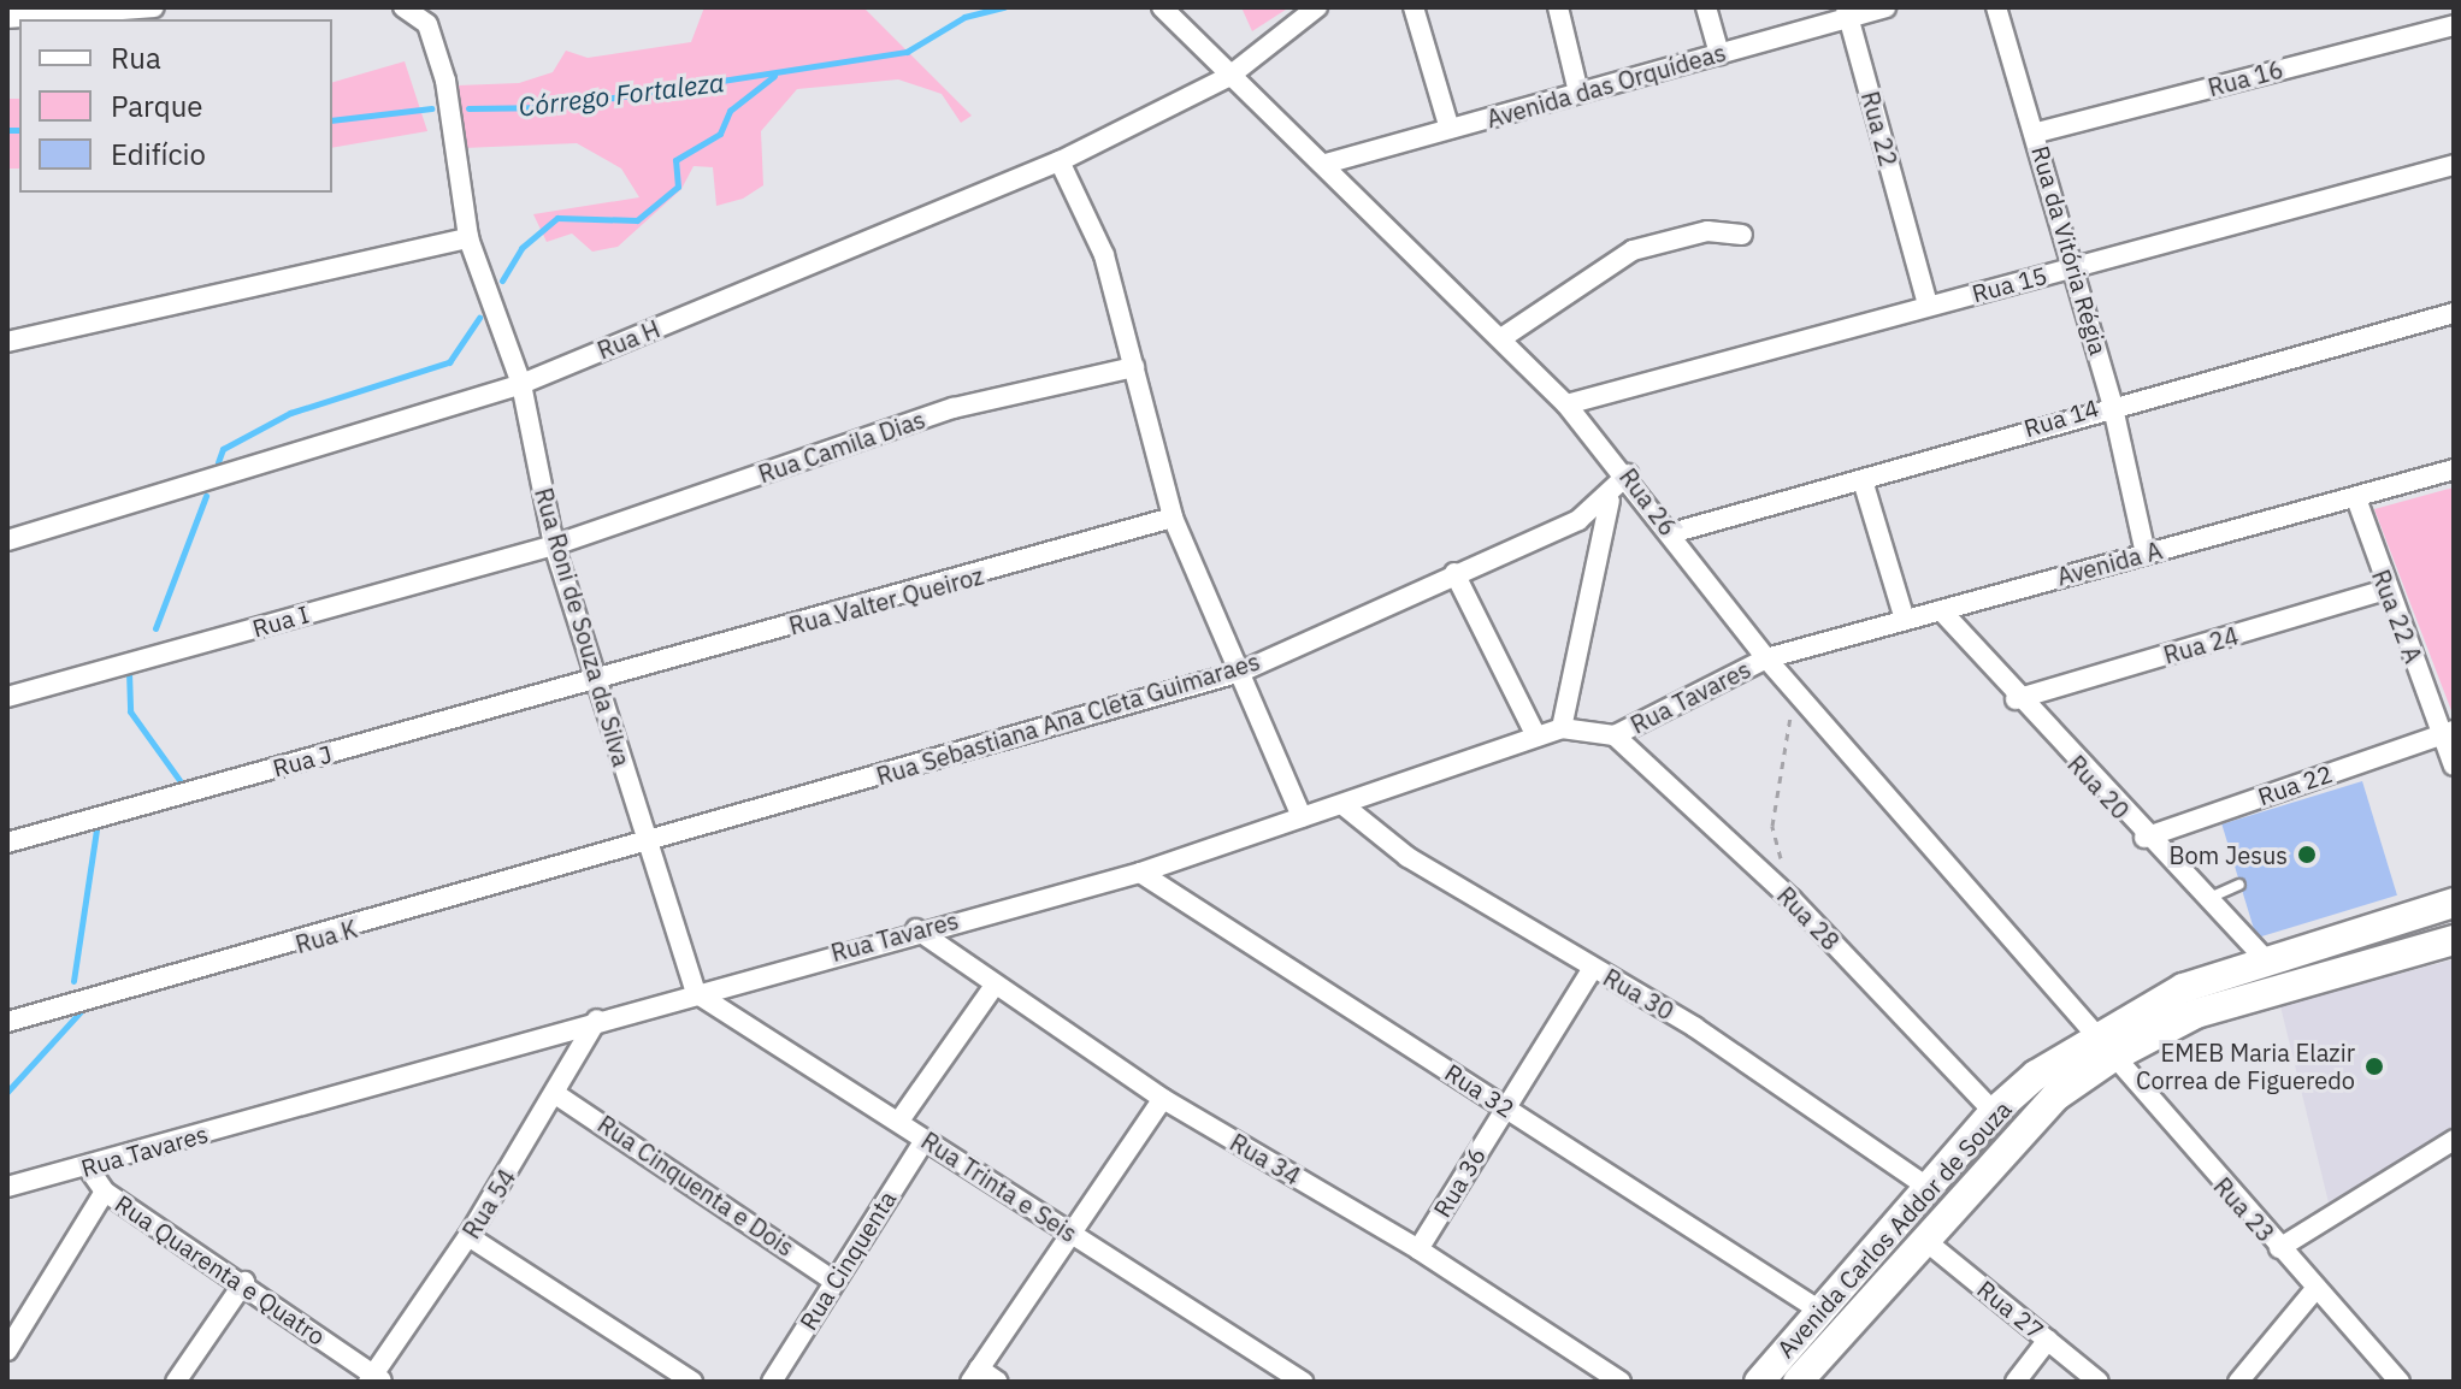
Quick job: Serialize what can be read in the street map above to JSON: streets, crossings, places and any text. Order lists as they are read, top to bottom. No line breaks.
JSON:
{"streets":{"street":["Rua 16","Avenida das Orquídeas","Rua 22","Rua da Vitória Régia","Rua 15","Rua H","Rua 14","Rua Camila Dias","Rua 26","Avenida A","Rua Valter Queiroz","Rua 22 A","Rua I","Rua Roni de Souza da Silva","Rua 24","Rua Tavares","Rua Sebastiana Ana Cleta Guimaraes","Rua J","Rua 20","Rua 28","Rua K","Rua 30","Rua 32","Rua 34","Rua 36","Rua Cinquenta e Dois","Rua Trinta e Seis","Rua 54","Rua 23","Avenida Carlos Addor de Souza","Rua Cinquenta","Rua Quarenta e Quatro","Rua 27"]},"crossings":[["Rua 16","Rua da Vitória Régia"],["Avenida das Orquídeas","Rua 22"],["Avenida das Orquídeas","Rua 26"],["Rua 22","Rua 15"],["Rua 22","Rua 22 A"],["Rua 22","Rua 20"],["Rua da Vitória Régia","Rua 15"],["Rua da Vitória Régia","Rua 14"],["Rua da Vitória Régia","Avenida A"],["Rua 15","Rua 26"],["Rua H","Rua 26"],["Rua H","Rua Roni de Souza da Silva"],["Rua 14","Rua 26"],["Rua Camila Dias","Rua I"],["Rua Camila Dias","Rua Roni de Souza da Silva"],["Rua 26","Avenida A"],["Rua 26","Rua Tavares"],["Rua 26","Rua 23"],["Rua 26","Avenida Carlos Addor de Souza"],["Avenida A","Rua 22 A"],["Avenida A","Rua Tavares"],["Avenida A","Rua 20"],["Rua Valter Queiroz","Rua Roni de Souza da Silva"],["Rua Valter Queiroz","Rua J"],["Rua 22 A","Rua 24"],["Rua I","Rua Roni de Souza da Silva"],["Rua Roni de Souza da Silva","Rua Tavares"],["Rua Roni de Souza da Silva","Rua Sebastiana Ana Cleta Guimaraes"],["Rua Roni de Souza da Silva","Rua J"],["Rua Roni de Souza da Silva","Rua K"],["Rua Roni de Souza da Silva","Rua Trinta e Seis"],["Rua 24","Rua 20"],["Rua Tavares","Rua 28"],["Rua Tavares","Rua 30"],["Rua Tavares","Rua 32"],["Rua Tavares","Rua 34"],["Rua Tavares","Rua Trinta e Seis"],["Rua Tavares","Rua 54"],["Rua Sebastiana Ana Cleta Guimaraes","Rua K"],["Rua 20","Avenida Carlos Addor de Souza"],["Rua 28","Avenida Carlos Addor de Souza"],["Rua 30","Rua 36"],["Rua 30","Avenida Carlos Addor de Souza"],["Rua 32","Rua 36"],["Rua 32","Avenida Carlos Addor de Souza"],["Rua 34","Rua 36"],["Rua Cinquenta e Dois","Rua 54"],["Rua Cinquenta e Dois","Rua Cinquenta"],["Rua Trinta e Seis","Rua Cinquenta"],["Rua 54","Rua Quarenta e Quatro"],["Rua 23","Avenida Carlos Addor de Souza"],["Avenida Carlos Addor de Souza","Rua 27"]],"water":["Córrego Fortaleza"],"places":["Bom Jesus","EMEB Maria Elazir Correa de Figueredo"],"legend":["Rua","Parque","Edifício"]}
